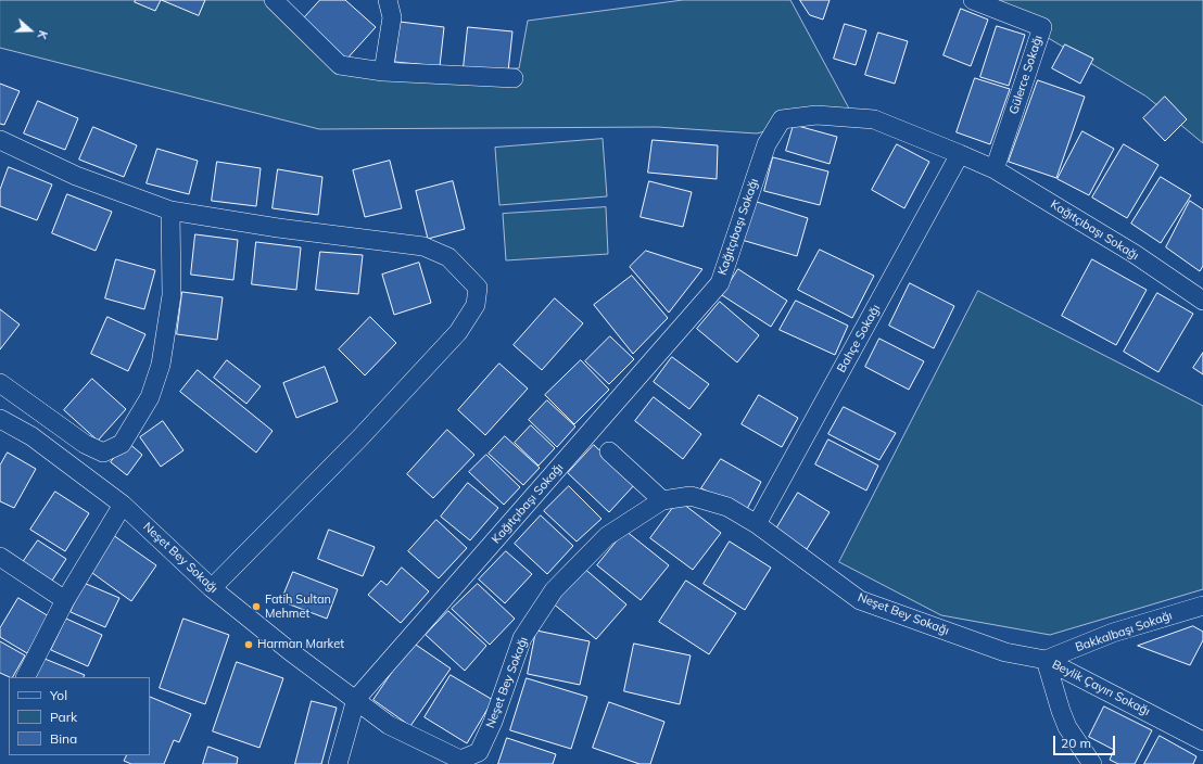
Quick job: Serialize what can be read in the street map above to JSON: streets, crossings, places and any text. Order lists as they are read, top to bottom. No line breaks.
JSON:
{"streets":{"street":["Gülerce Sokağı","Kağıtçıbaşı Sokağı","Bahçe Sokağı","Neşet Bey Sokağı","Bakkalbaşı Sokağı","Beylik Çayırı Sokağı"]},"crossings":[["Gülerce Sokağı","Kağıtçıbaşı Sokağı"],["Kağıtçıbaşı Sokağı","Bahçe Sokağı"],["Kağıtçıbaşı Sokağı","Neşet Bey Sokağı"],["Bahçe Sokağı","Neşet Bey Sokağı"],["Neşet Bey Sokağı","Bakkalbaşı Sokağı"],["Neşet Bey Sokağı","Beylik Çayırı Sokağı"],["Bakkalbaşı Sokağı","Beylik Çayırı Sokağı"]],"places":["Fatih Sultan Mehmet","Harman Market"],"legend":["Yol","Park","Bina"],"scale_bar":"20 m","north":"right"}
